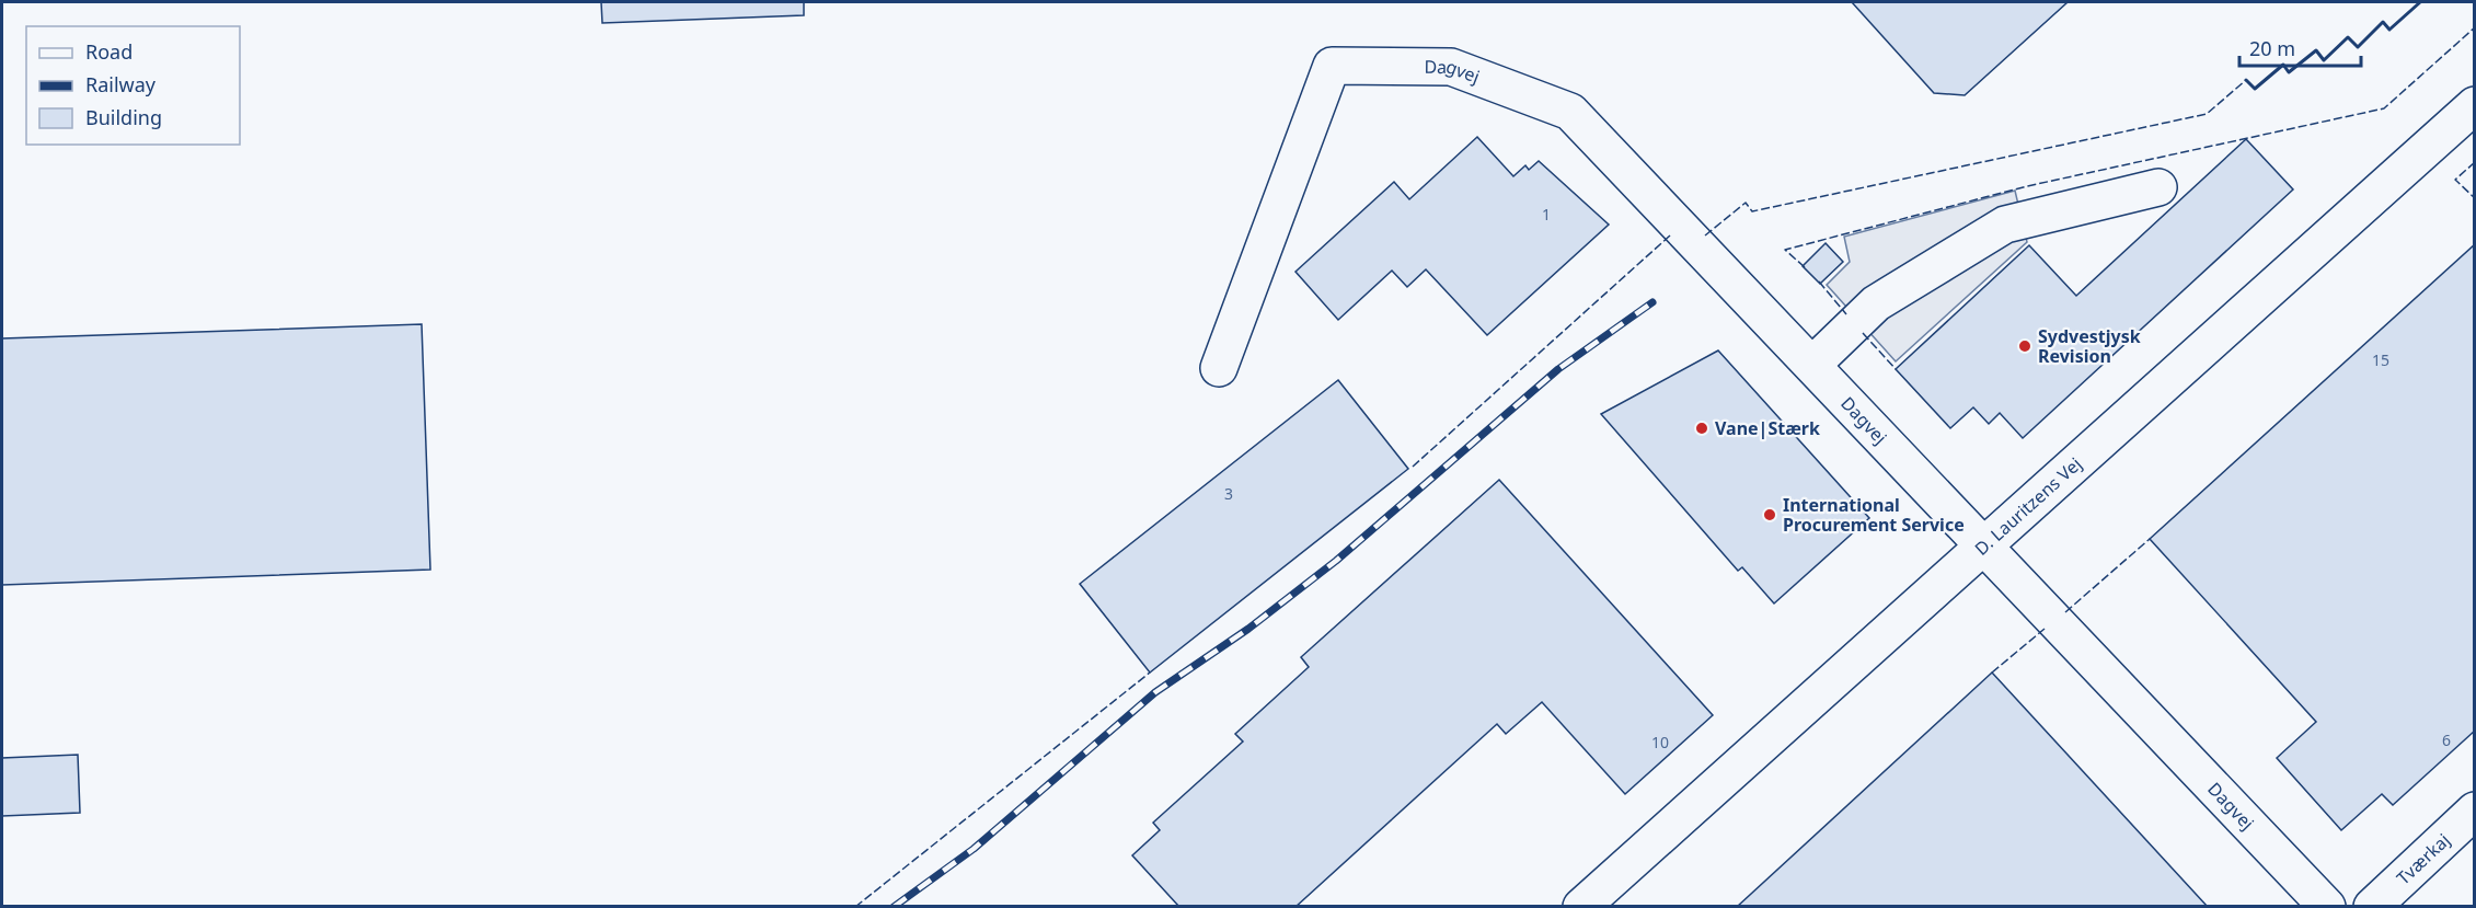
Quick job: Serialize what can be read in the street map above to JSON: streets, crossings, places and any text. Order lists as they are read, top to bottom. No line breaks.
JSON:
{"streets":{"street":["Dagvej","D. Lauritzens Vej","Tværkaj"]},"crossings":[["Dagvej","D. Lauritzens Vej"]],"places":["Sydvestjysk Revision","Vane|Stærk","International Procurement Service"],"house_numbers":["1","15","3","6","10"],"legend":["Road","Railway","Building"],"scale_bar":"20 m"}
